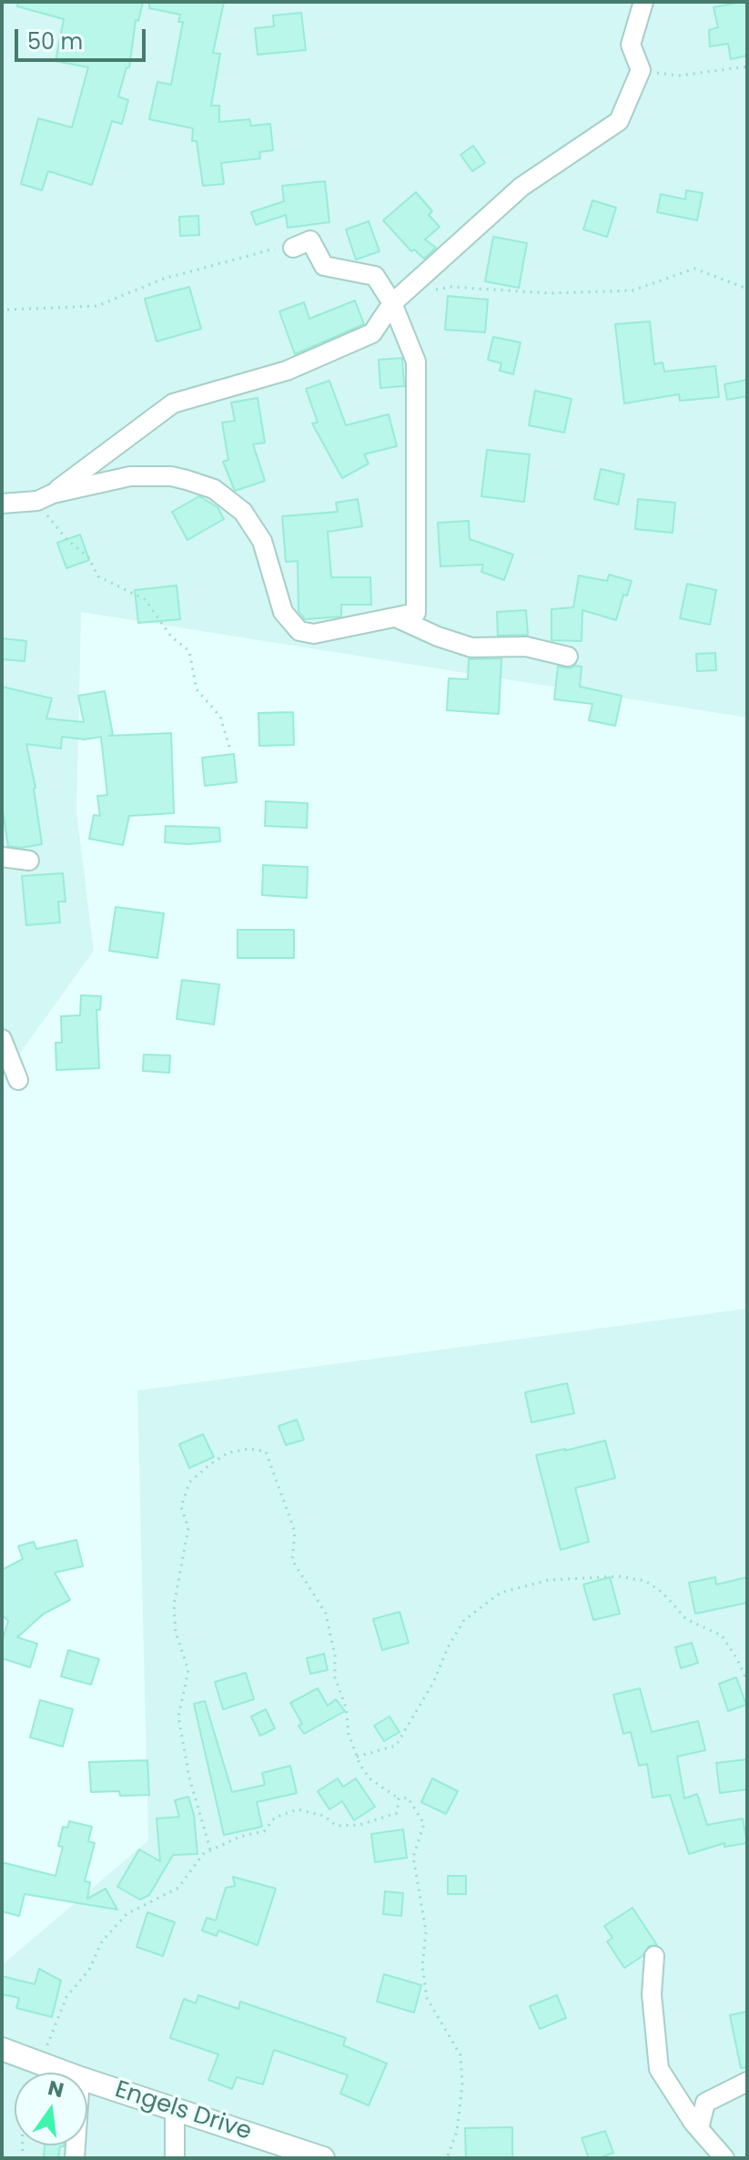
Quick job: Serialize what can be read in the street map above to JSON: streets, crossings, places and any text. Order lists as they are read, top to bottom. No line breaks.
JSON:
{"streets":{"street":["Engels Drive"]},"scale_bar":"50 m","north":"top"}
